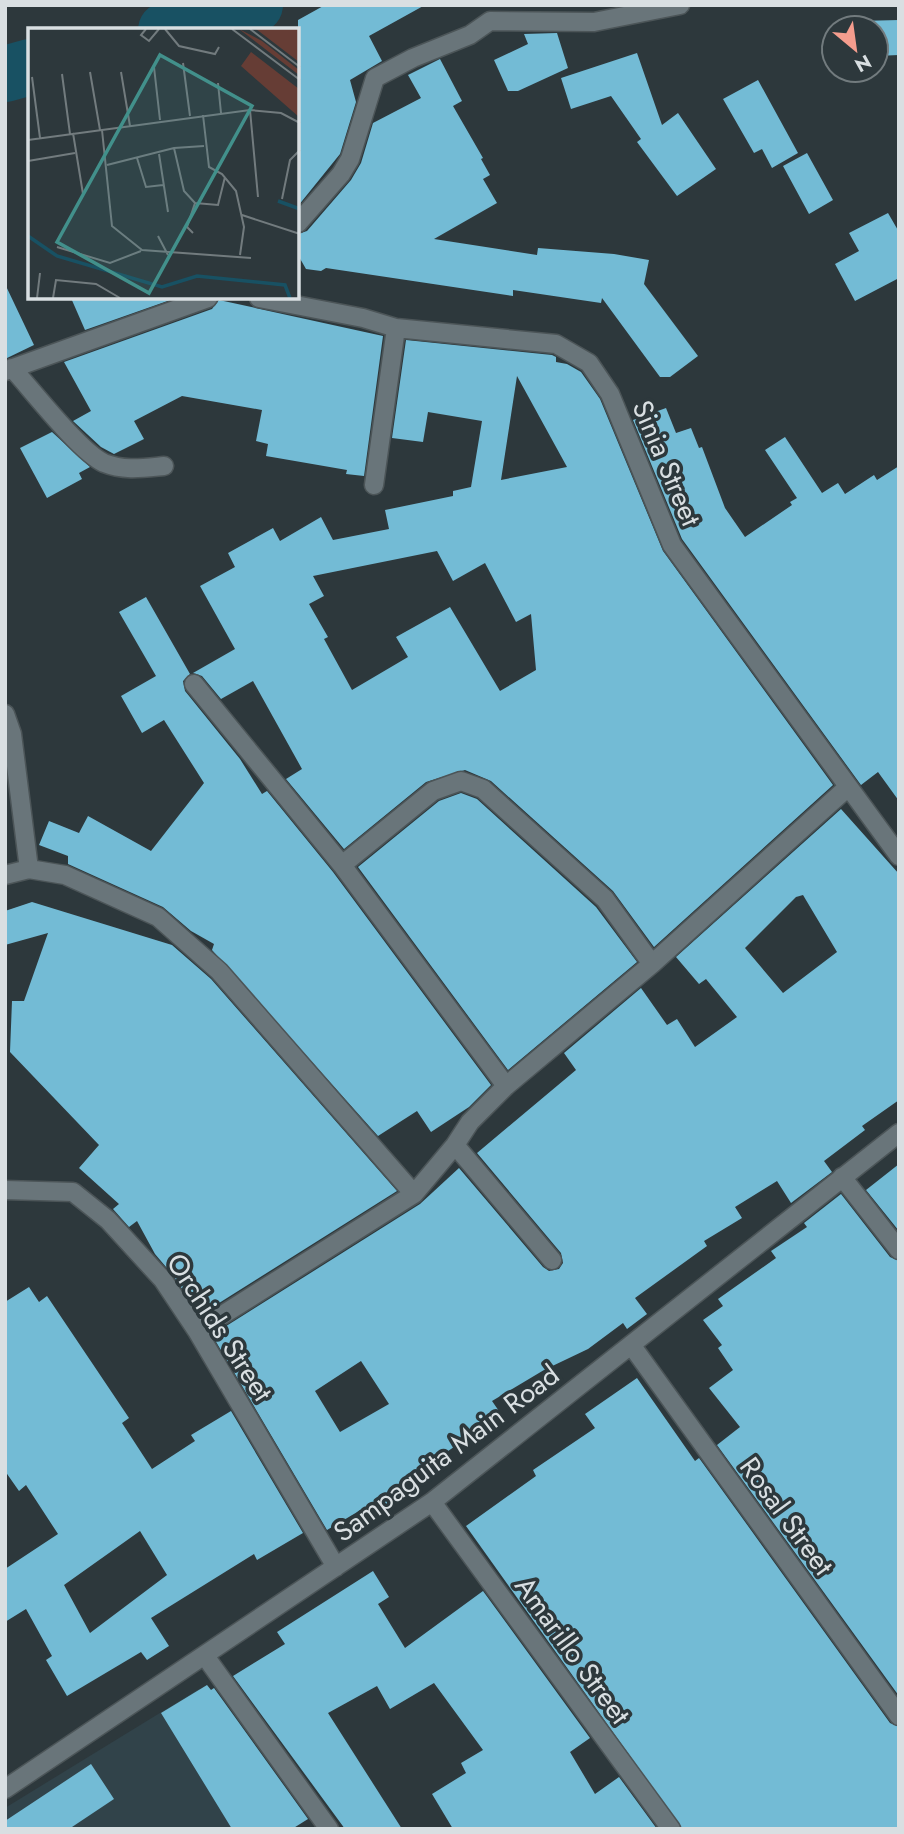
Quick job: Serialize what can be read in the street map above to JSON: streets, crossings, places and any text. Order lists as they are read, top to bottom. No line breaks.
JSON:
{"streets":{"street":["Sinia Street","Orchids Street","Sampaguita Main Road","Rosal Street","Amarillo Street"]},"crossings":[["Orchids Street","Sampaguita Main Road"],["Sampaguita Main Road","Rosal Street"],["Sampaguita Main Road","Amarillo Street"]],"north":"bottom right"}
